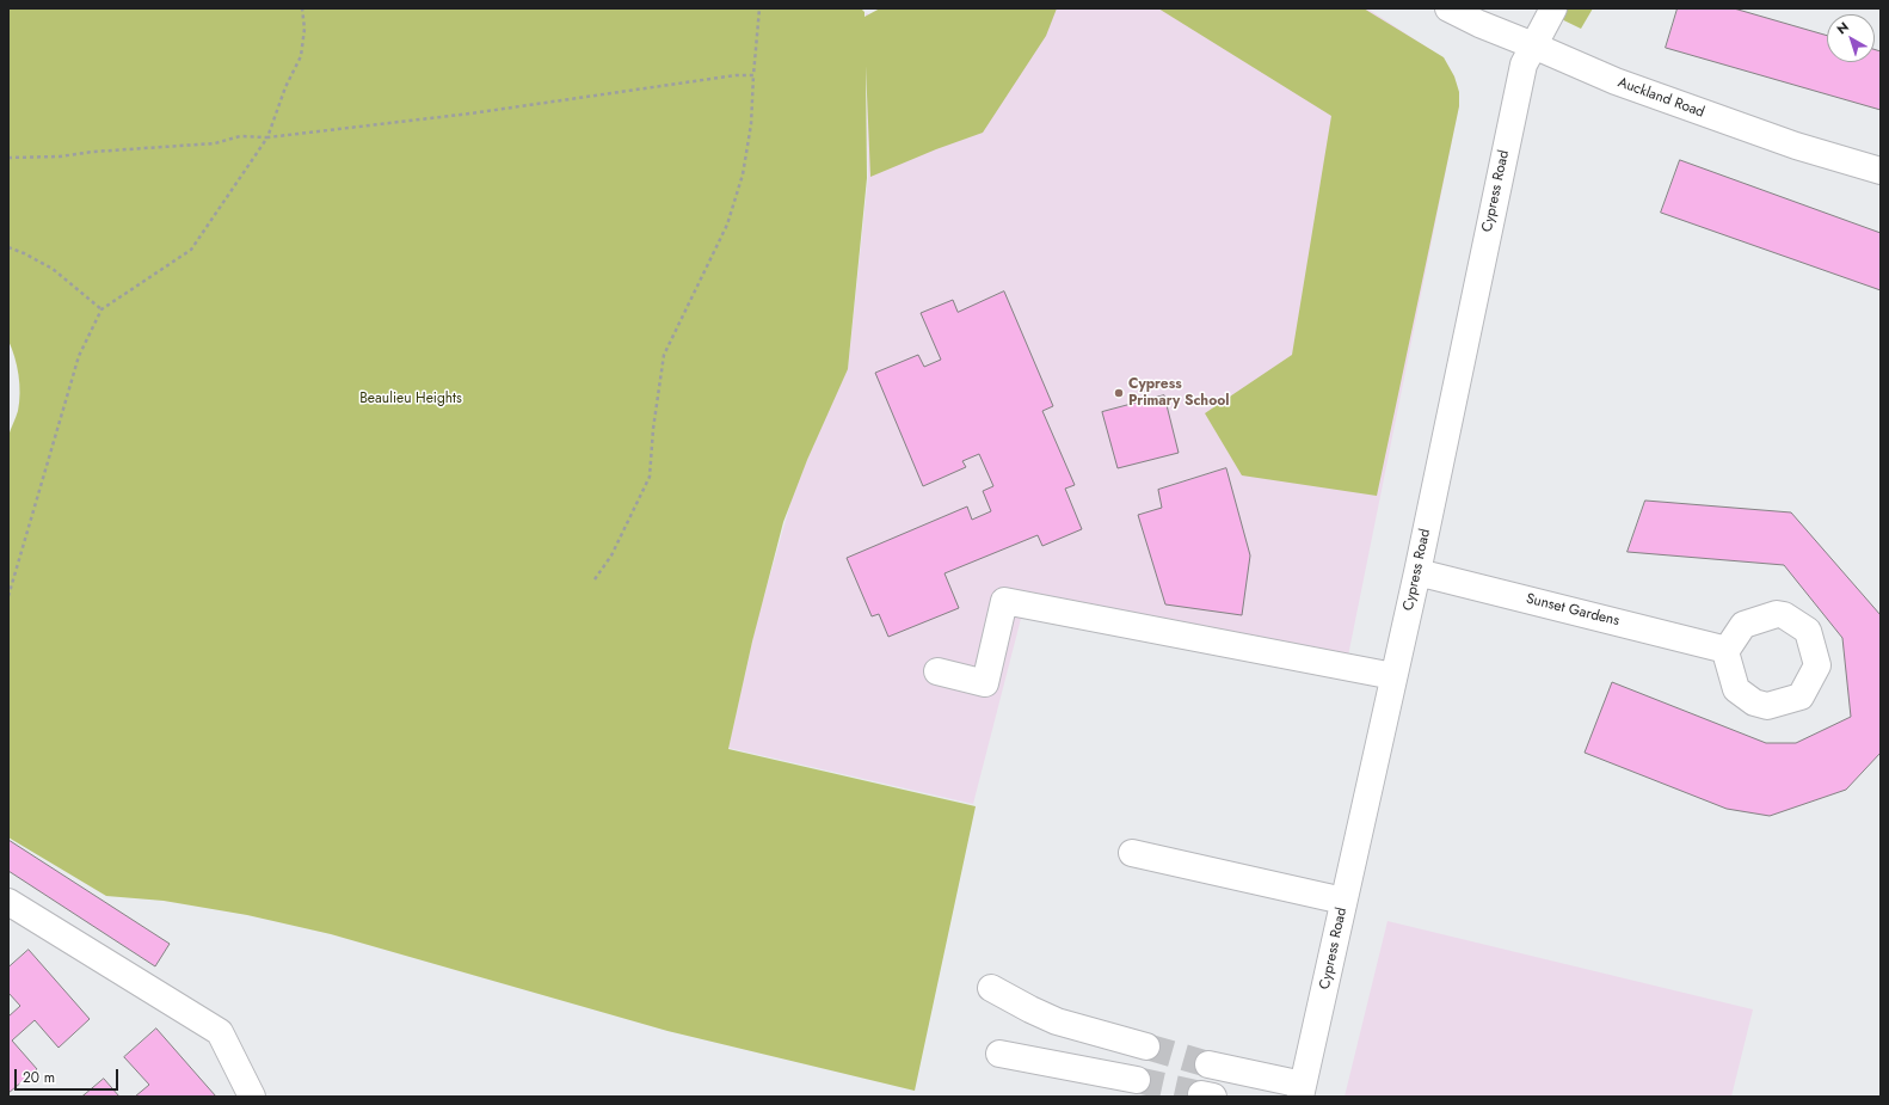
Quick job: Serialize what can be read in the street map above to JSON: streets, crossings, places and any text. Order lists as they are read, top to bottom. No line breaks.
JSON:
{"streets":{"street":["Auckland Road","Cypress Road","Sunset Gardens"]},"crossings":[["Auckland Road","Cypress Road"],["Cypress Road","Sunset Gardens"]],"parks":["Beaulieu Heights"],"places":["Cypress Primary School"],"scale_bar":"20 m","north":"top left"}
